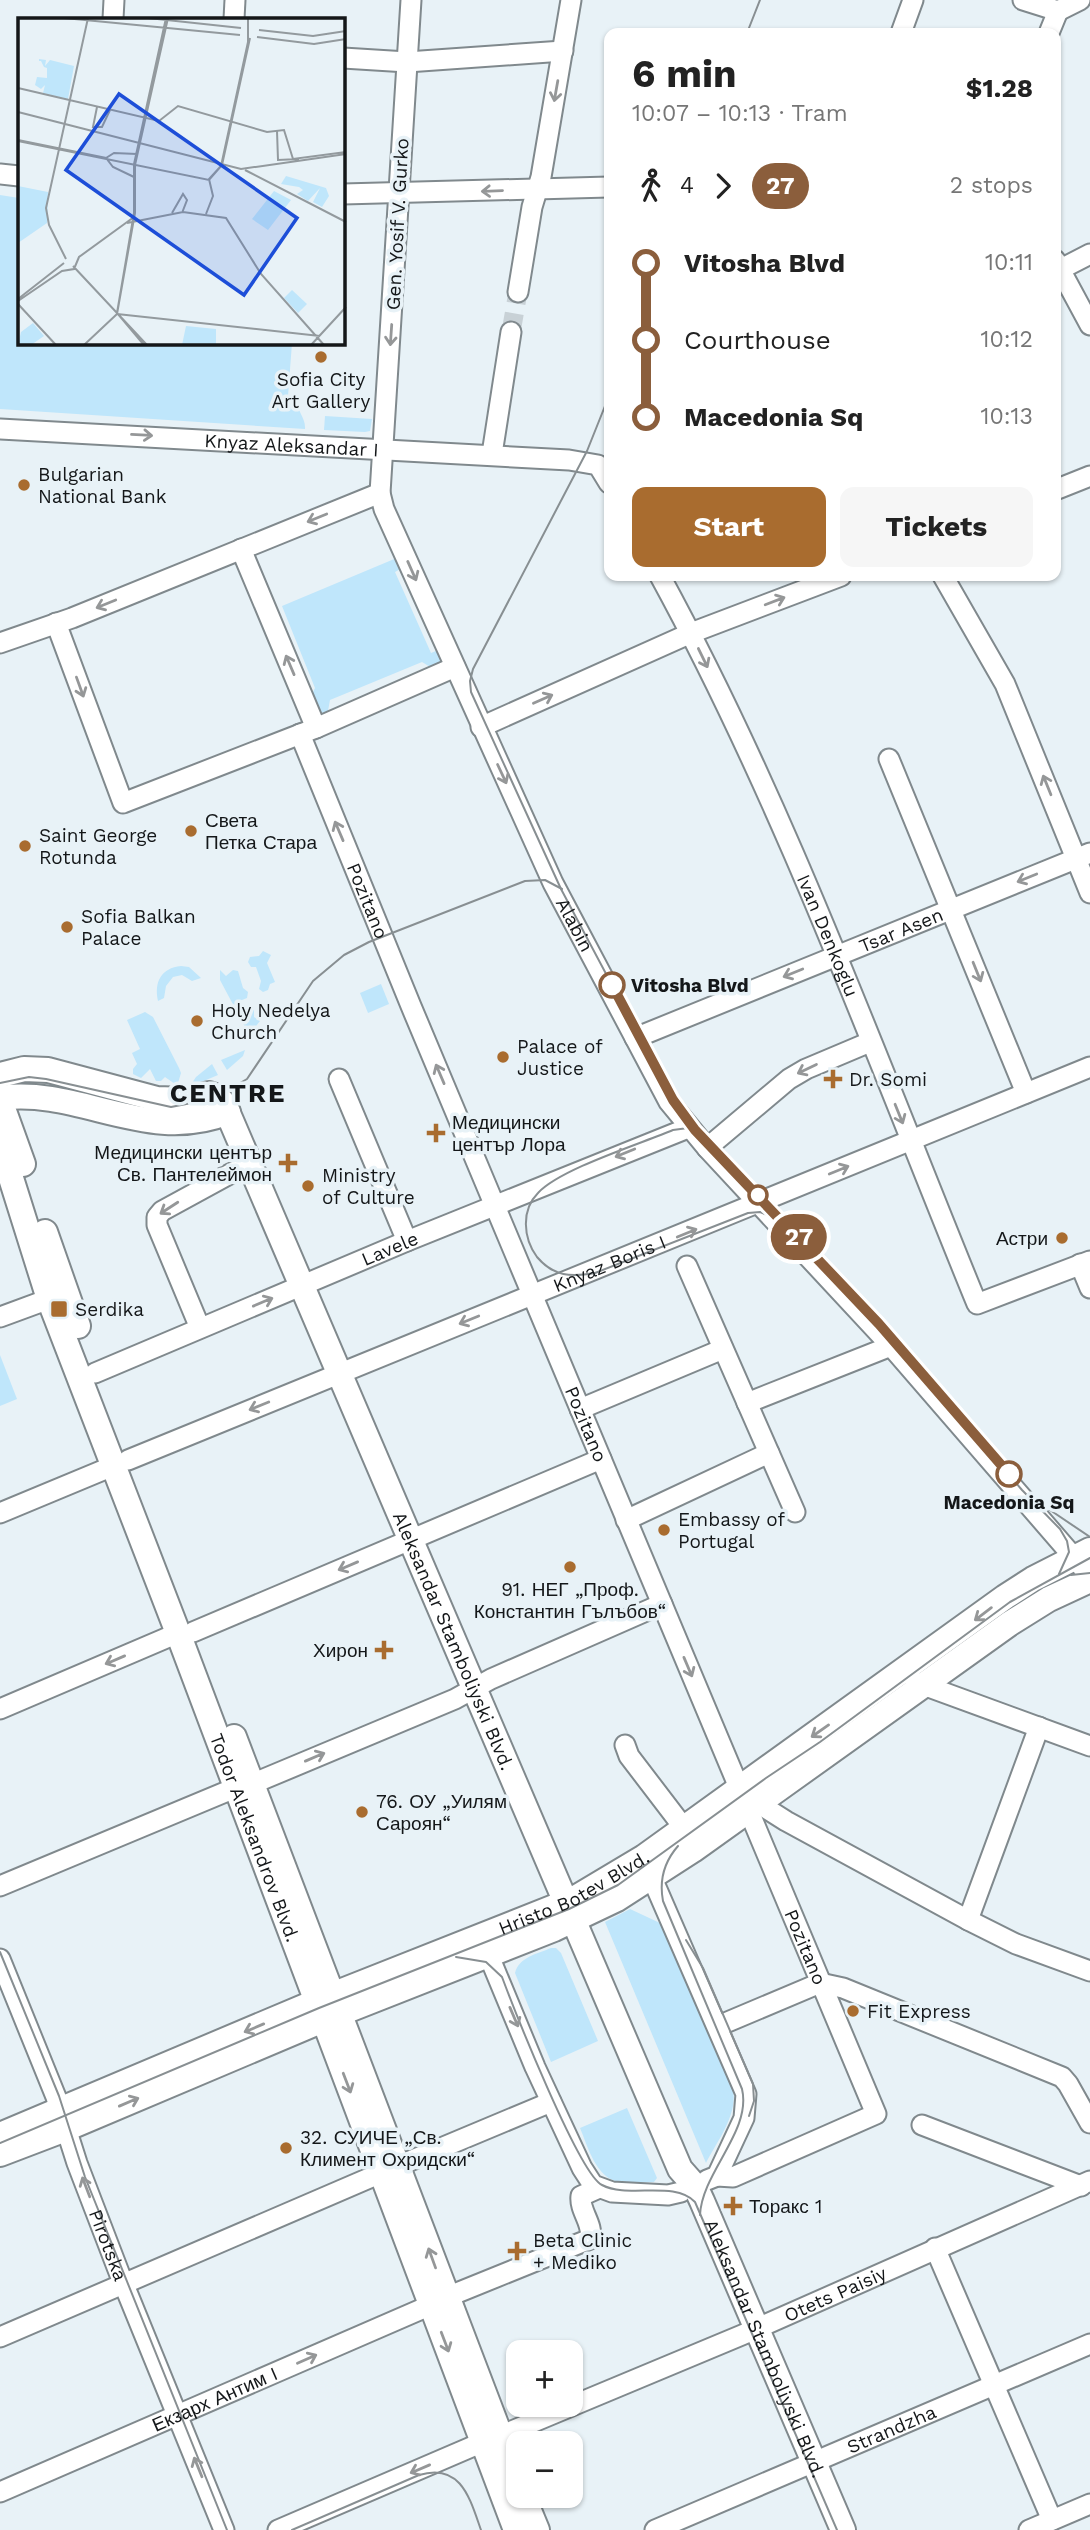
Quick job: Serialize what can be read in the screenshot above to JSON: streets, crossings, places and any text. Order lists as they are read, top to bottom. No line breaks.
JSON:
{"streets":{"main road":["Aleksandar Stamboliyski Blvd.","Todor Aleksandrov Blvd.","Hristo Botev Blvd."],"street":["Gen. Yosif V. Gurko","Knyaz Aleksandar I","Pozitano","Alabin","Tsar Asen","Ivan Denkoglu","Lavele","Knyaz Boris I","Pirotska","Otets Paisiy","Екзарх Антим I","Strandzha"]},"crossings":[["Gen. Yosif V. Gurko","Knyaz Aleksandar I"],["Gen. Yosif V. Gurko","Alabin"],["Knyaz Aleksandar I","Alabin"],["Pozitano","Lavele"],["Pozitano","Knyaz Boris I"],["Pozitano","Aleksandar Stamboliyski Blvd."],["Pozitano","Hristo Botev Blvd."],["Alabin","Tsar Asen"],["Alabin","Lavele"],["Alabin","Knyaz Boris I"],["Alabin","Hristo Botev Blvd."],["Tsar Asen","Ivan Denkoglu"],["Ivan Denkoglu","Knyaz Boris I"],["Lavele","Aleksandar Stamboliyski Blvd."],["Lavele","Todor Aleksandrov Blvd."],["Knyaz Boris I","Aleksandar Stamboliyski Blvd."],["Knyaz Boris I","Todor Aleksandrov Blvd."],["Aleksandar Stamboliyski Blvd.","Hristo Botev Blvd."],["Aleksandar Stamboliyski Blvd.","Otets Paisiy"],["Aleksandar Stamboliyski Blvd.","Strandzha"],["Todor Aleksandrov Blvd.","Hristo Botev Blvd."],["Todor Aleksandrov Blvd.","Otets Paisiy"],["Todor Aleksandrov Blvd.","Екзарх Антим I"],["Hristo Botev Blvd.","Pirotska"],["Pirotska","Екзарх Антим I"]],"one_way":["Alabin","Pirotska"],"districts":["CENTRE"],"places":{"other":["Sofia City Art Gallery","Bulgarian National Bank","Света Петка Стара","Saint George Rotunda","Sofia Balkan Palace","Vitosha Blvd","Holy Nedelya Church","Palace of Justice","Ministry of Culture","Астри","Macedonia Sq","Embassy of Portugal","91. НЕГ „Проф. Константин Гълъбов“","76. ОУ „Уилям Сароян“","Fit Express","32. СУИЧЕ „Св. Климент Охридски“"],"health":["Dr. Somi","Медицински център Лора","Медицински център Св. Пантелеймон","Хирон","Торакс 1","Beta Clinic + Mediko"],"transit":["Serdika"]},"lines":["tram line 27"],"page":{"on_map":"27","heading":["6 min","10:07 – 10:13 · Tram","$1.28"],"legs":["4","27","2 stops"],"list":[{"name":"Vitosha Blvd","value":"10:11"},{"name":"Courthouse","value":"10:12"},{"name":"Macedonia Sq","value":"10:13"}],"buttons":["Start","Tickets"],"map_buttons":["+","−"]}}
